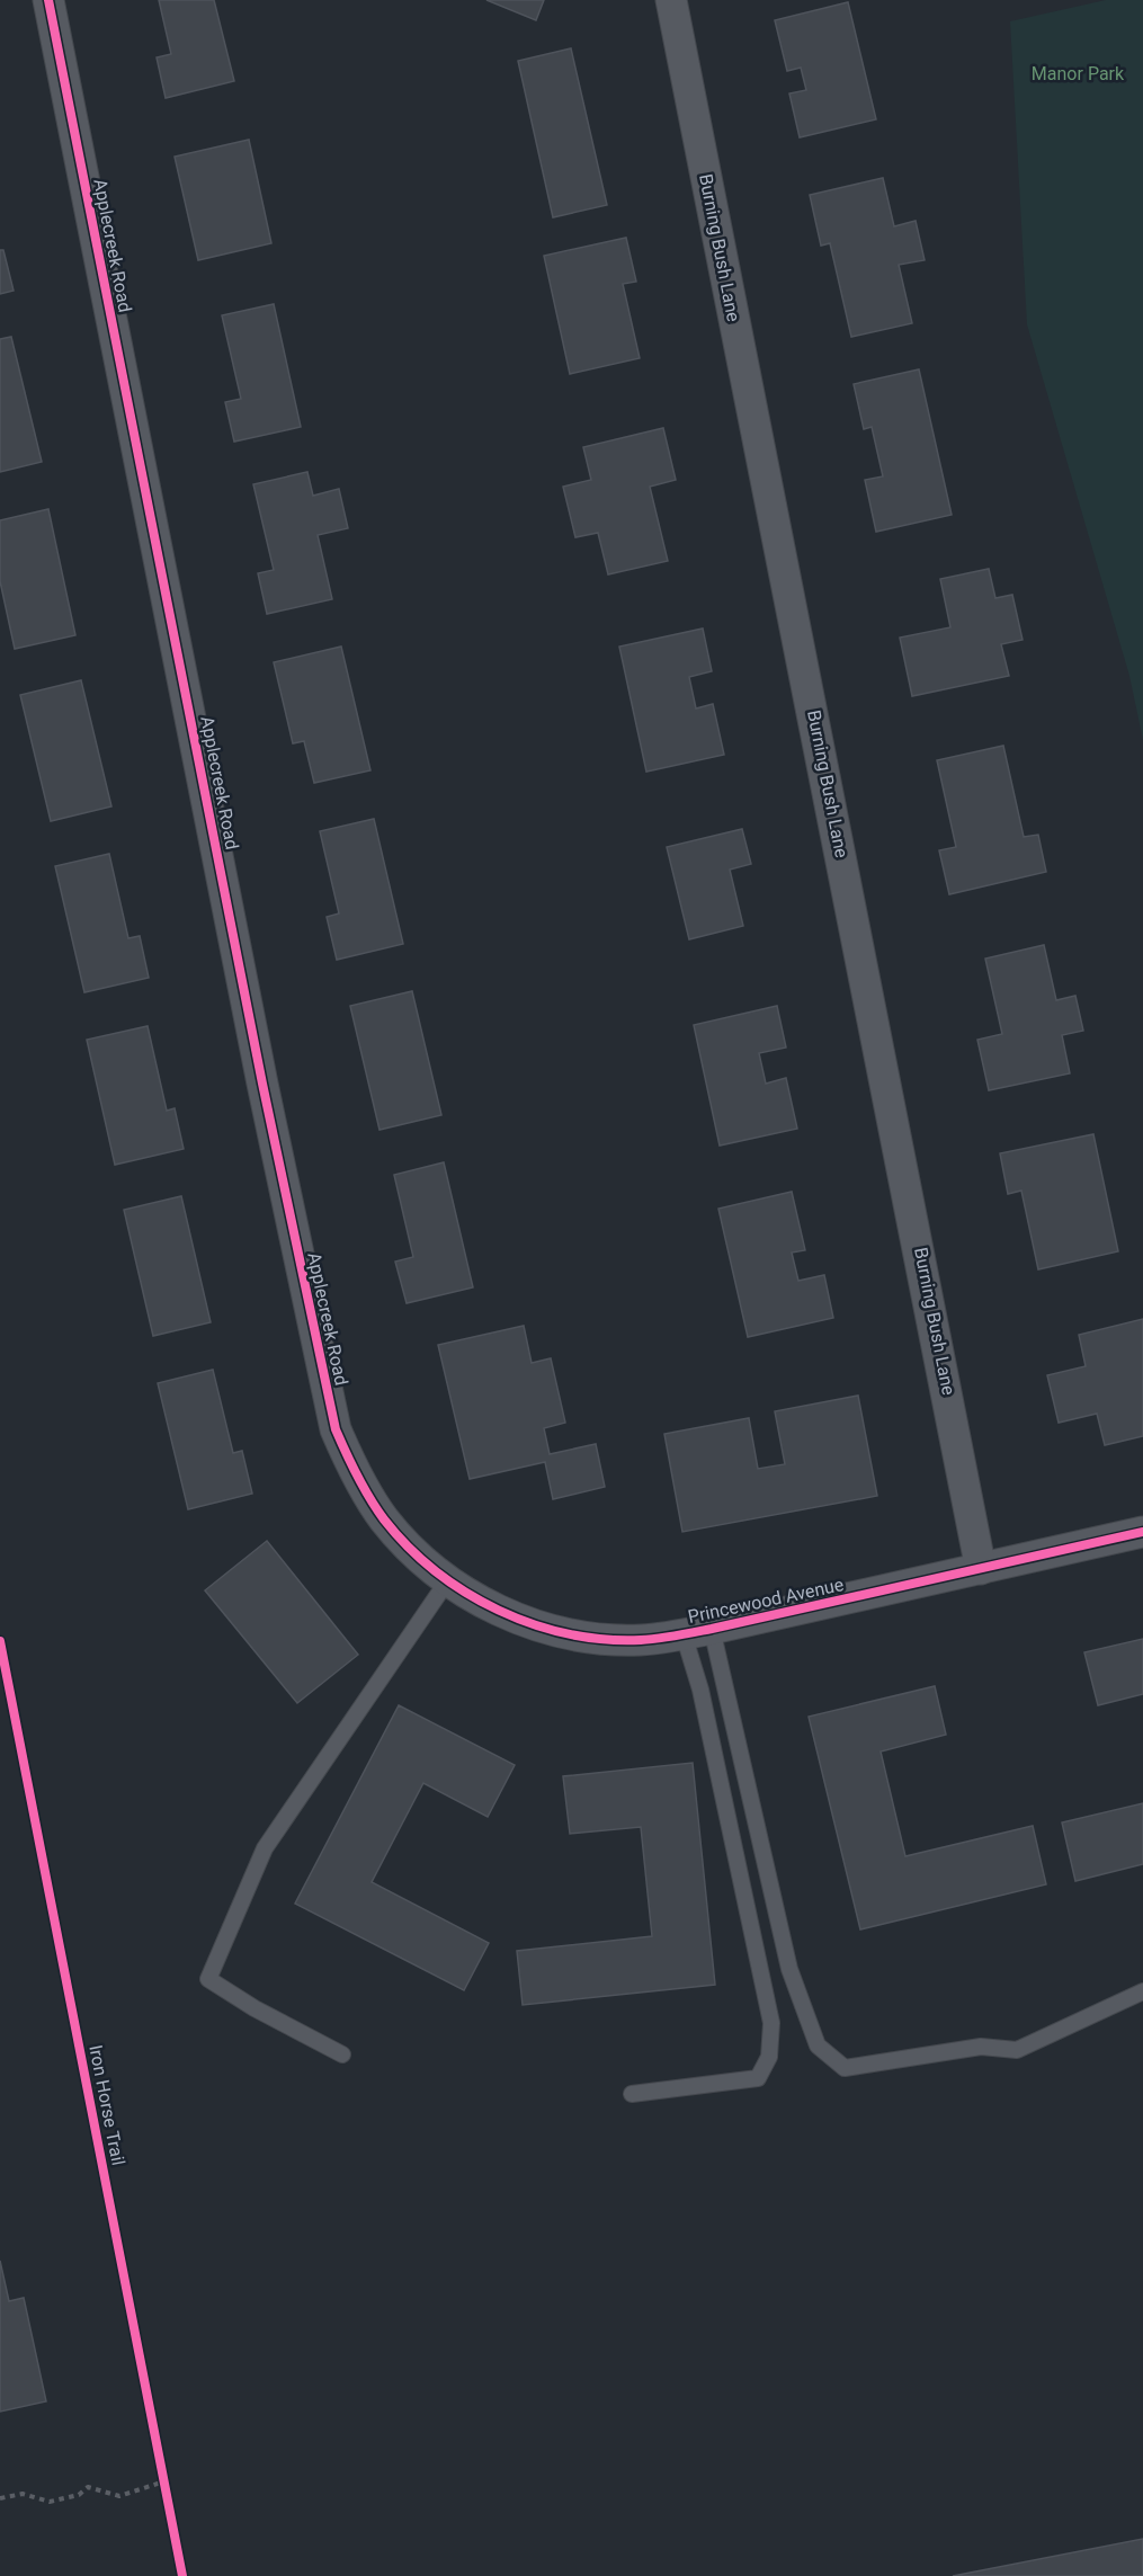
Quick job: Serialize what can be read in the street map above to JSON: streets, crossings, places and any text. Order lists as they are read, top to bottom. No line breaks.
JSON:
{"streets":{"street":["Applecreek Road","Burning Bush Lane","Princewood Avenue"],"cycle path":["Iron Horse Trail"]},"crossings":[["Applecreek Road","Princewood Avenue"],["Burning Bush Lane","Princewood Avenue"]],"parks":["Manor Park"]}
